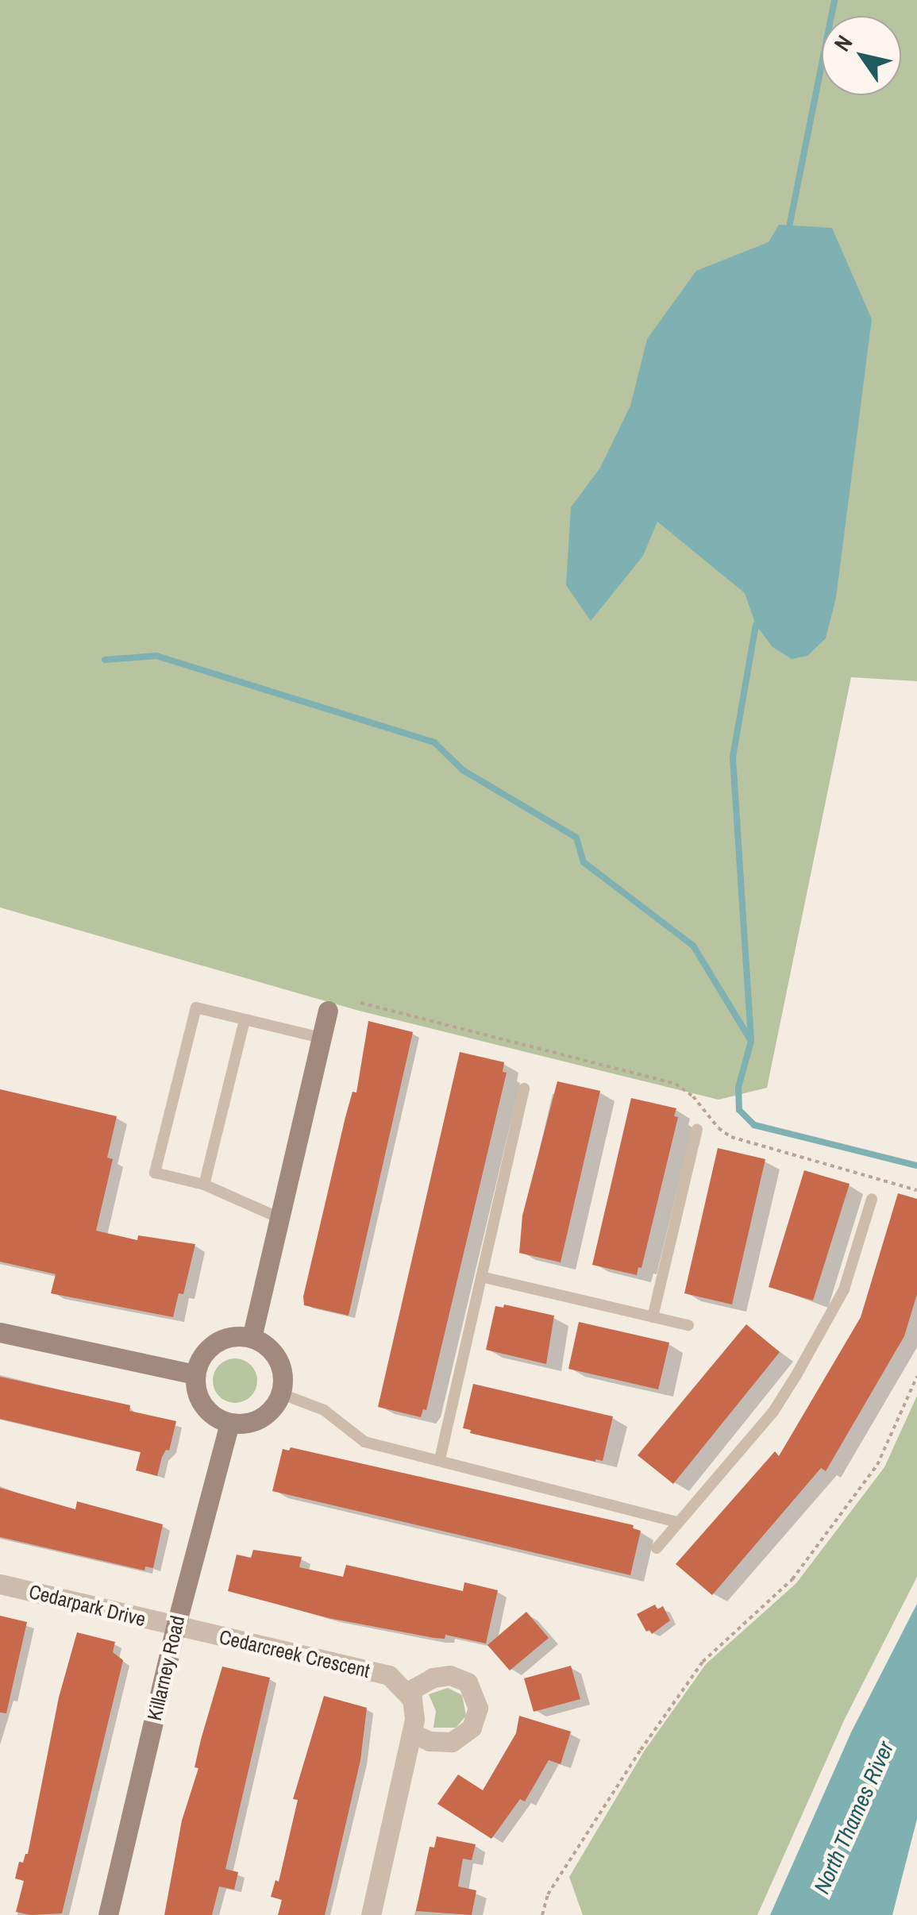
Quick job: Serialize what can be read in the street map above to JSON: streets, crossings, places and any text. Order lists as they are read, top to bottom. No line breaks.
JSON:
{"streets":{"street":["Cedarpark Drive","Cedarcreek Crescent","Killarney Road"]},"crossings":[["Cedarpark Drive","Cedarcreek Crescent"],["Cedarpark Drive","Killarney Road"],["Cedarcreek Crescent","Killarney Road"]],"water":["North Thames River"],"north":"top left"}
